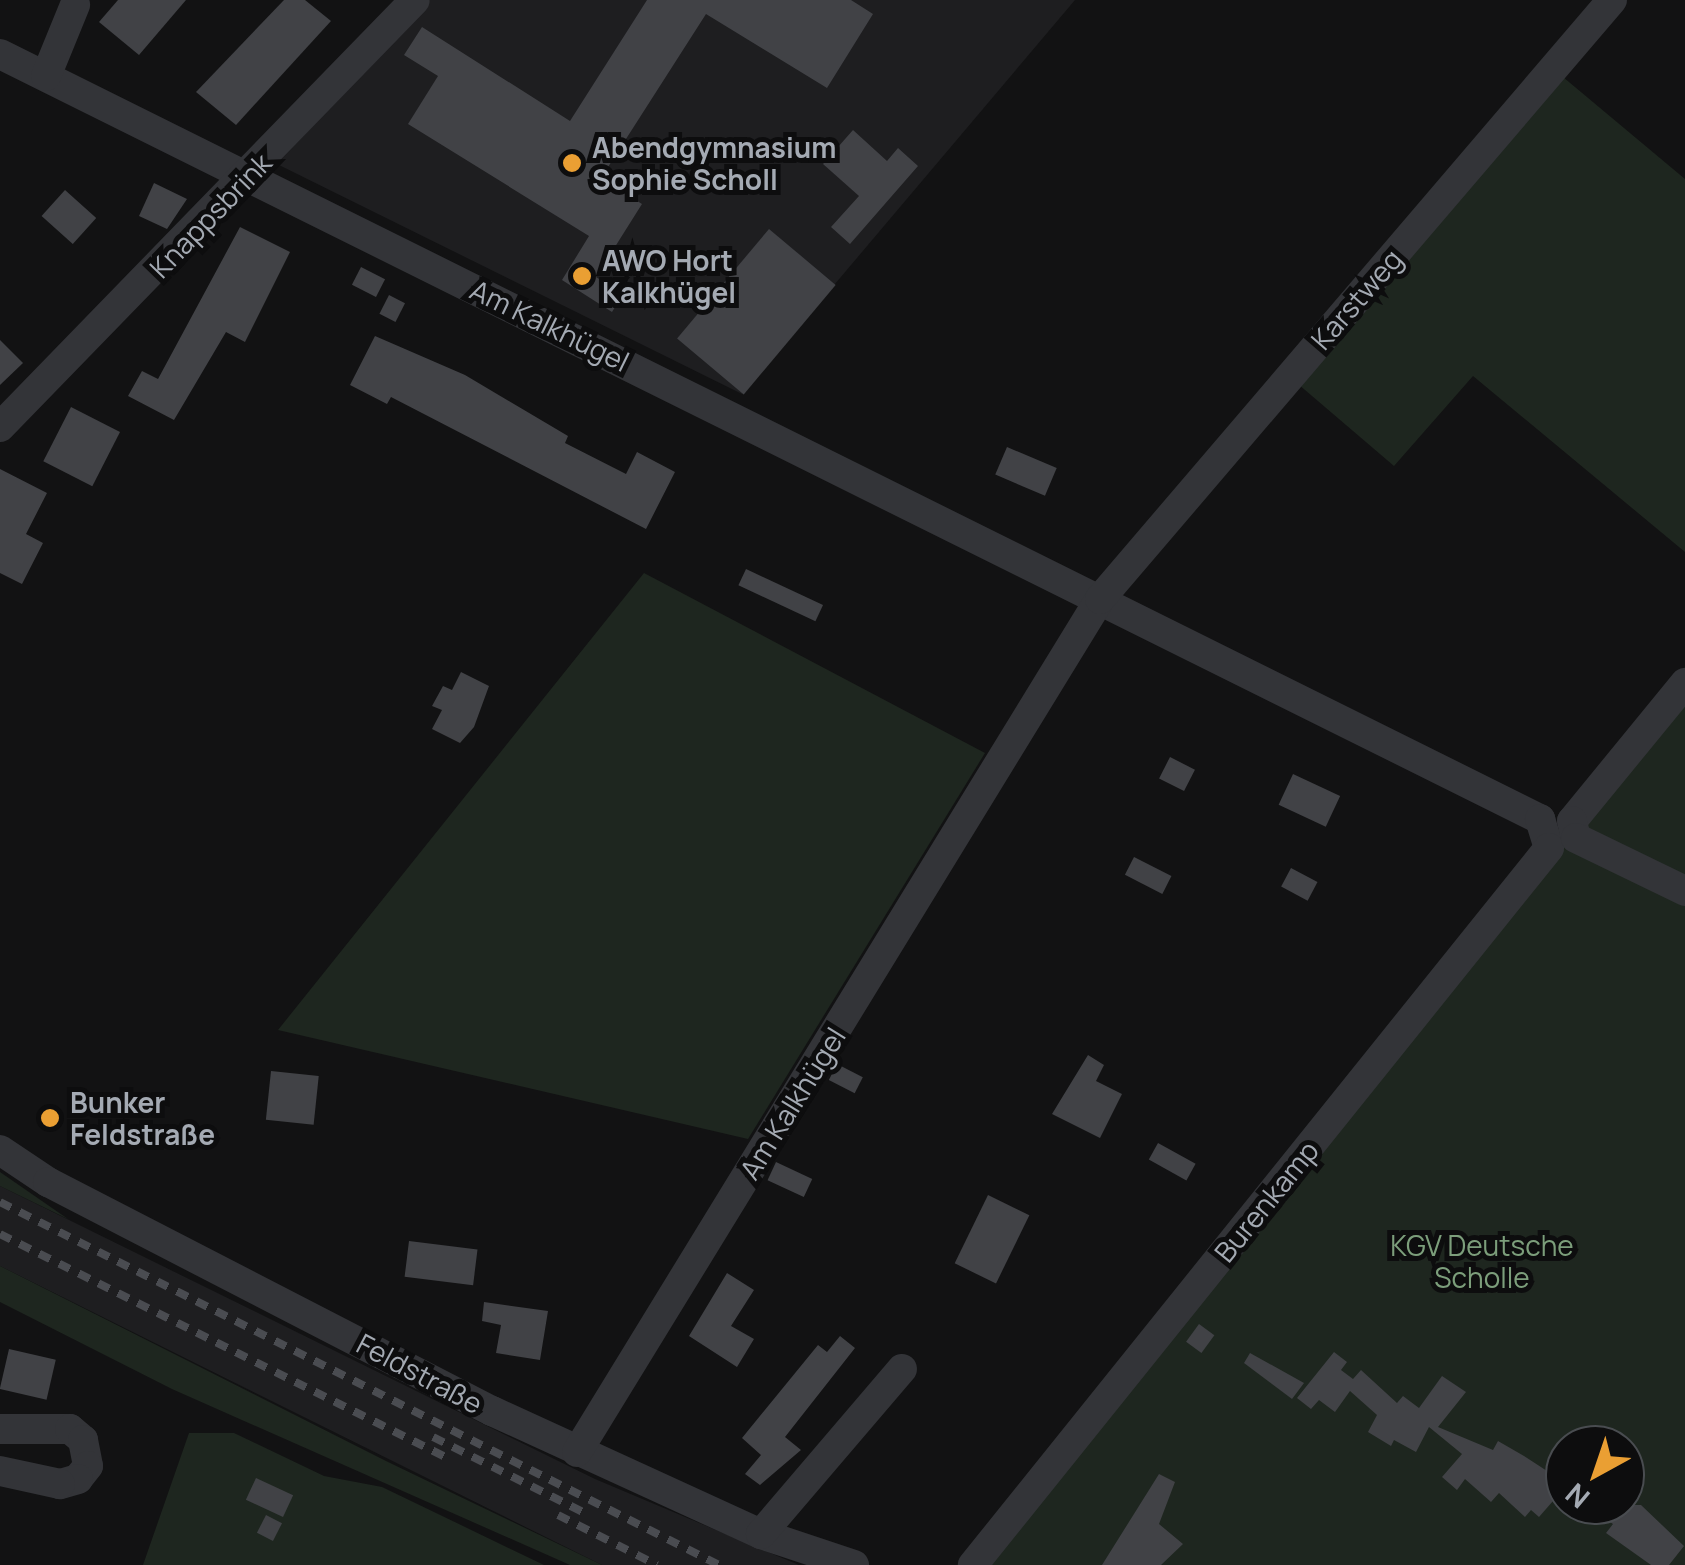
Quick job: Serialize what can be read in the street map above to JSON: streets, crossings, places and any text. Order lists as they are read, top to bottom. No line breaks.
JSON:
{"streets":{"street":["Knappsbrink","Karstweg","Am Kalkhügel","Burenkamp","Feldstraße"]},"crossings":[["Knappsbrink","Am Kalkhügel"],["Karstweg","Am Kalkhügel"],["Am Kalkhügel","Burenkamp"],["Am Kalkhügel","Feldstraße"]],"parks":["KGV Deutsche Scholle"],"places":["Abendgymnasium Sophie Scholl","AWO Hort Kalkhügel","Bunker Feldstraße"],"north":"bottom left"}
